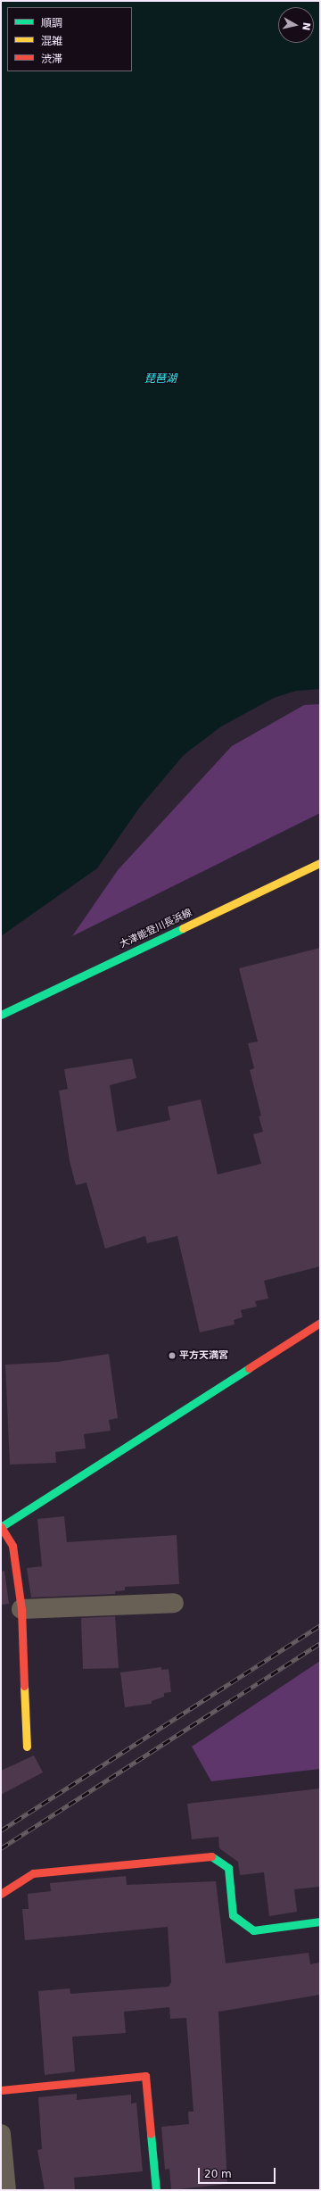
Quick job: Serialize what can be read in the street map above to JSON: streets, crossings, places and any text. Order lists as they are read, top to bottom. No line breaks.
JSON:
{"streets":{"street":["大津能登川長浜線"]},"water":["琵琶湖"],"places":["平方天満宮"],"legend":["順調","混雑","渋滞"],"scale_bar":"20 m","north":"right"}
